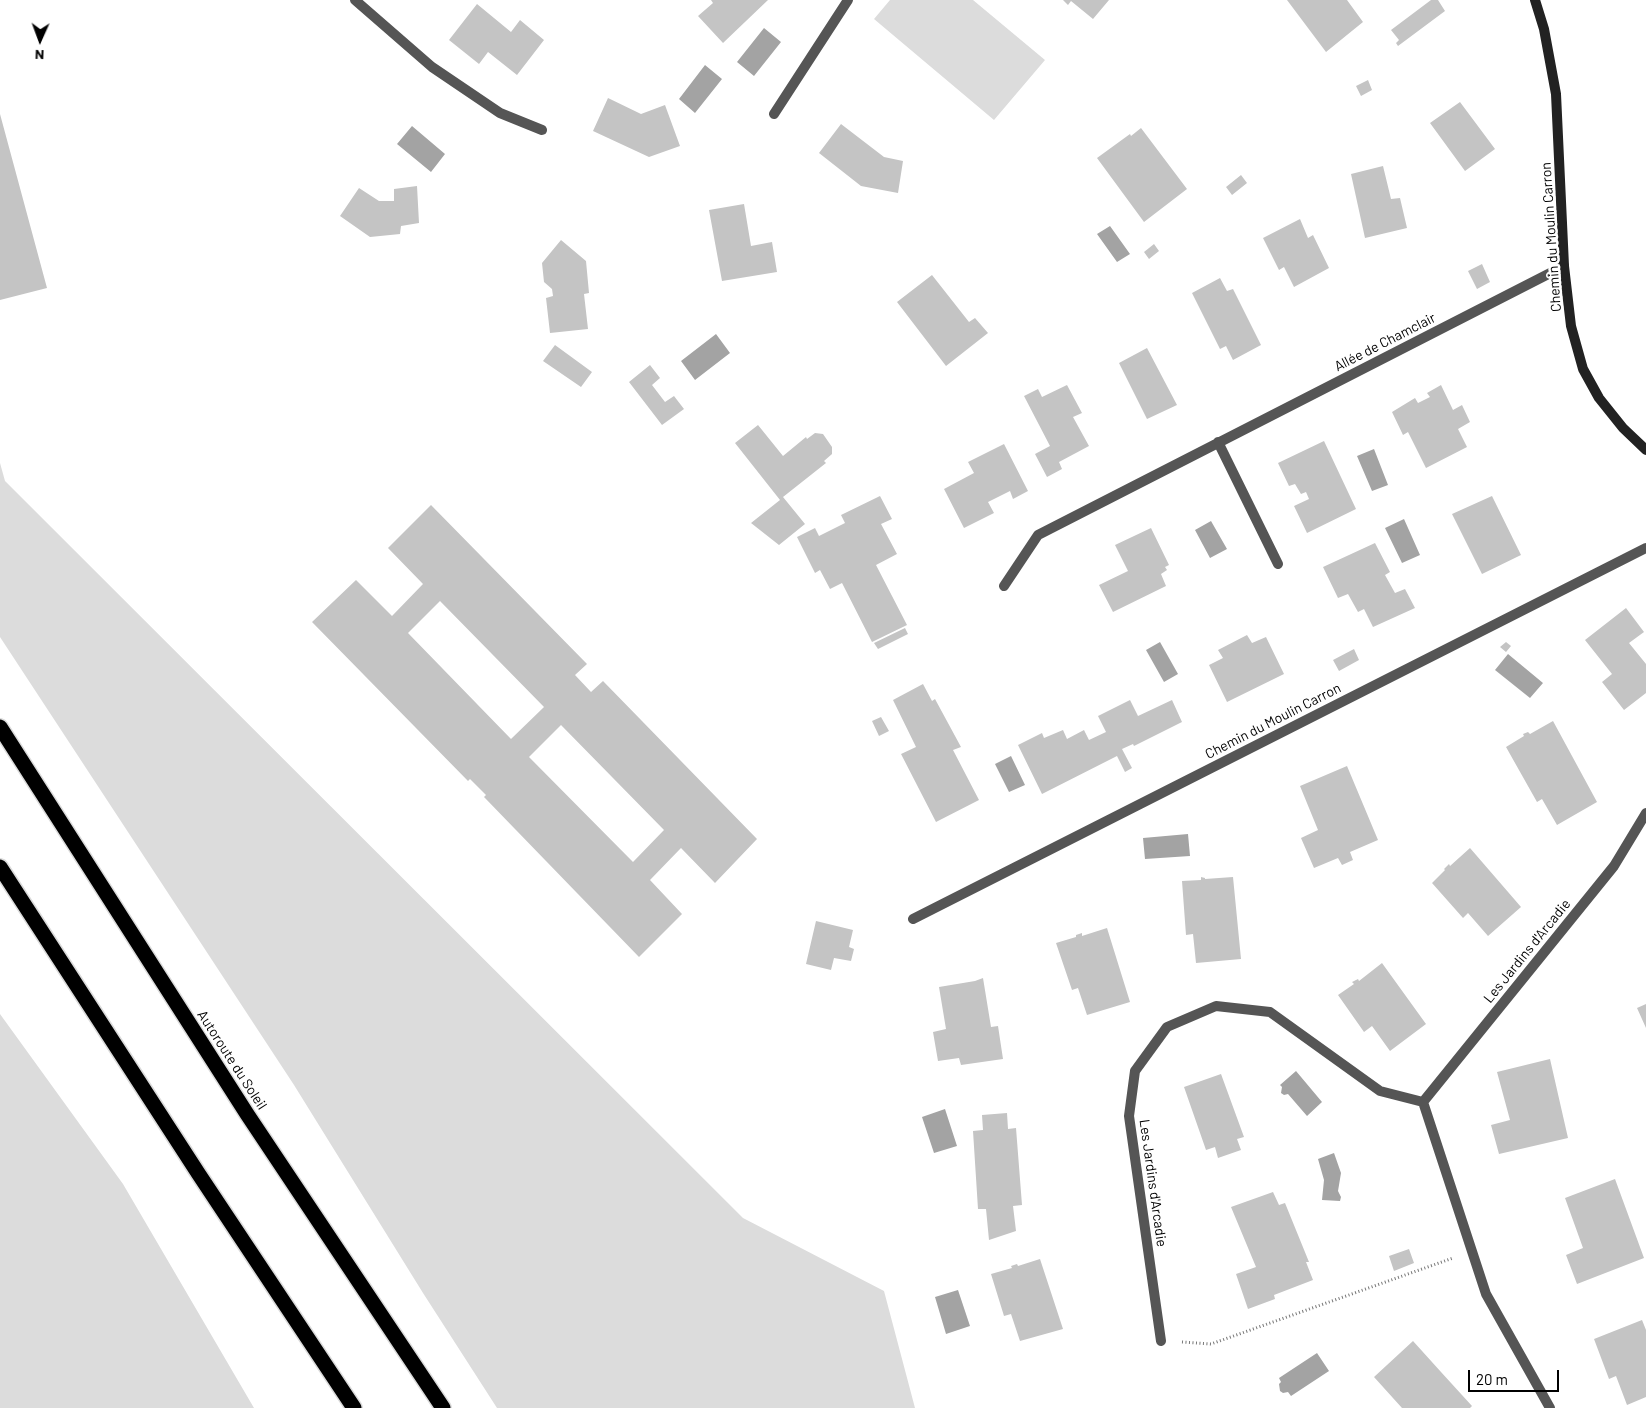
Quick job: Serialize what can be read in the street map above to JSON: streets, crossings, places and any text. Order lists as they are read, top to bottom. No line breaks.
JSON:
{"streets":{"highway":["Autoroute du Soleil"],"street":["Chemin du Moulin Carron","Allée de Chamclair","Les Jardins d'Arcadie"]},"crossings":[["Chemin du Moulin Carron","Allée de Chamclair"]],"scale_bar":"20 m","north":"bottom"}
